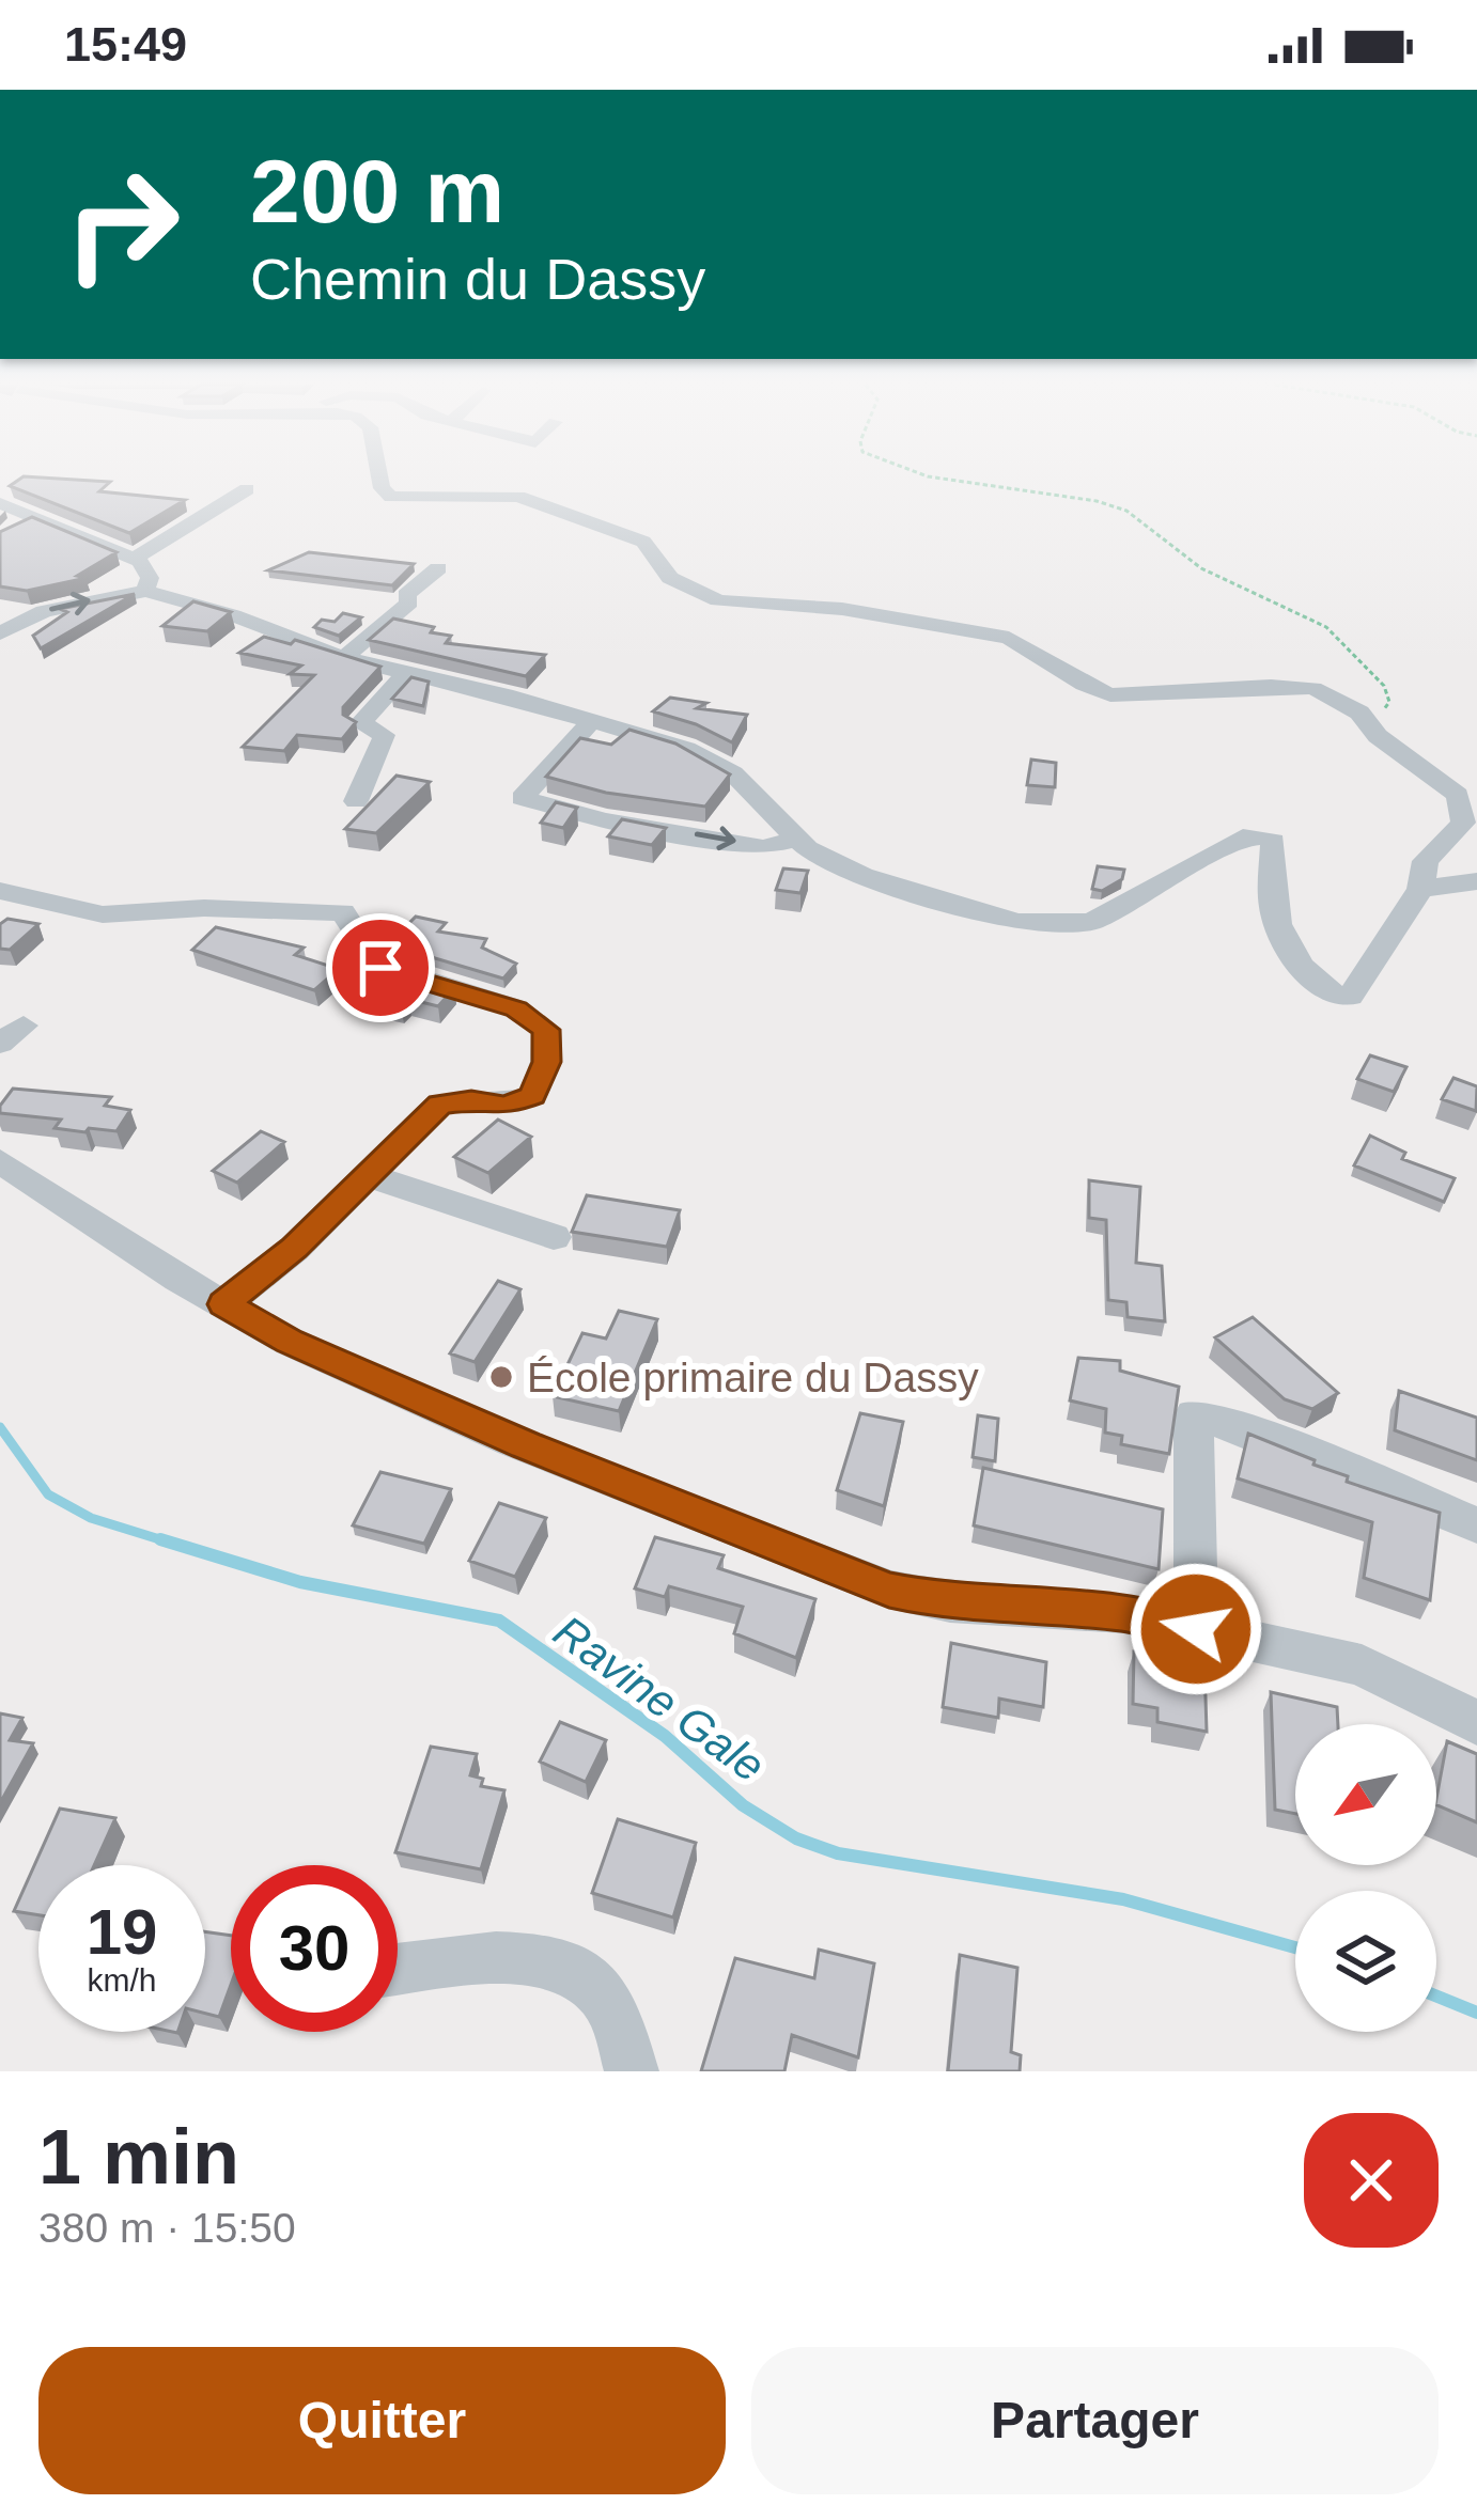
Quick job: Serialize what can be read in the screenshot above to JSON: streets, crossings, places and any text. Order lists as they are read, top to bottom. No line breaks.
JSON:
{"water":["Ravine Gale"],"places":["École primaire du Dassy"],"north":"bottom left","page":{"status":"15:49","turn":["200 m","Chemin du Dassy"],"speed":"19 km/h","limit":"30","heading":["1 min","380 m · 15:50"],"buttons":["Quitter","Partager"]}}
